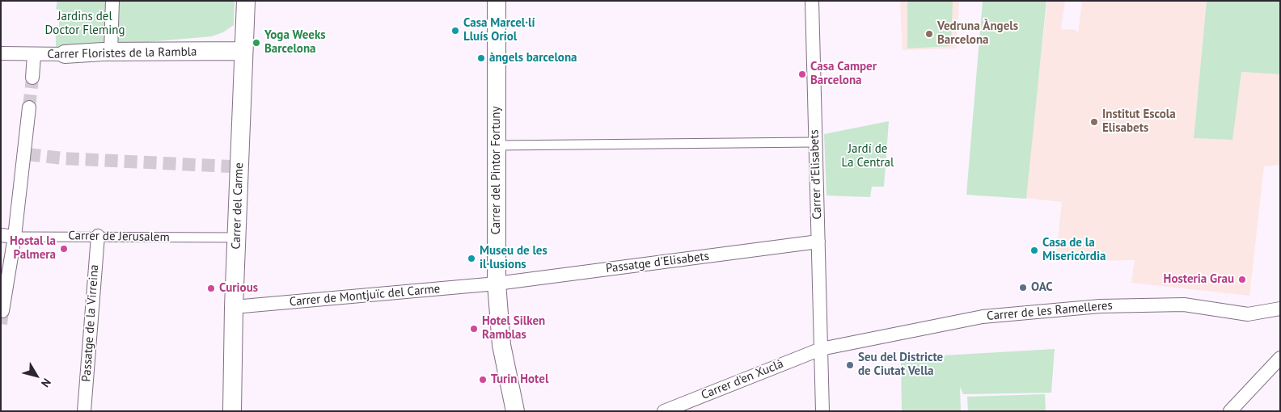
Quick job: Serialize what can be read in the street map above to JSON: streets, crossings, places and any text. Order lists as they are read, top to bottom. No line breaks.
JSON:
{"streets":{"street":["Carrer Floristes de la Rambla","Carrer del Pintor Fortuny","Carrer d'Elisabets","Carrer del Carme","Carrer de Jerusalem","Passatge d'Elisabets","Carrer de Montjuïc del Carme","Carrer de les Ramelleres","Passatge de la Virreina","Carrer d'en Xuclà"]},"crossings":[["Carrer Floristes de la Rambla","Carrer del Carme"],["Carrer del Pintor Fortuny","Passatge d'Elisabets"],["Carrer del Pintor Fortuny","Carrer de Montjuïc del Carme"],["Carrer d'Elisabets","Passatge d'Elisabets"],["Carrer d'Elisabets","Carrer de les Ramelleres"],["Carrer d'Elisabets","Carrer d'en Xuclà"],["Carrer del Carme","Carrer de Jerusalem"],["Carrer del Carme","Carrer de Montjuïc del Carme"],["Carrer de Jerusalem","Passatge de la Virreina"],["Passatge d'Elisabets","Carrer de Montjuïc del Carme"],["Carrer de les Ramelleres","Carrer d'en Xuclà"]],"parks":["Jardins del Doctor Fleming","Jardí de La Central"],"places":["Casa Marcel·lí Lluís Oriol","Vedruna Àngels Barcelona","Yoga Weeks Barcelona","àngels barcelona","Casa Camper Barcelona","Institut Escola Elisabets","Hostal la Palmera","Casa de la Misericòrdia","Museu de les il·lusions","Hosteria Grau","OAC","Curious","Hotel Silken Ramblas","Seu del Districte de Ciutat Vella","Turin Hotel"],"north":"bottom right"}
